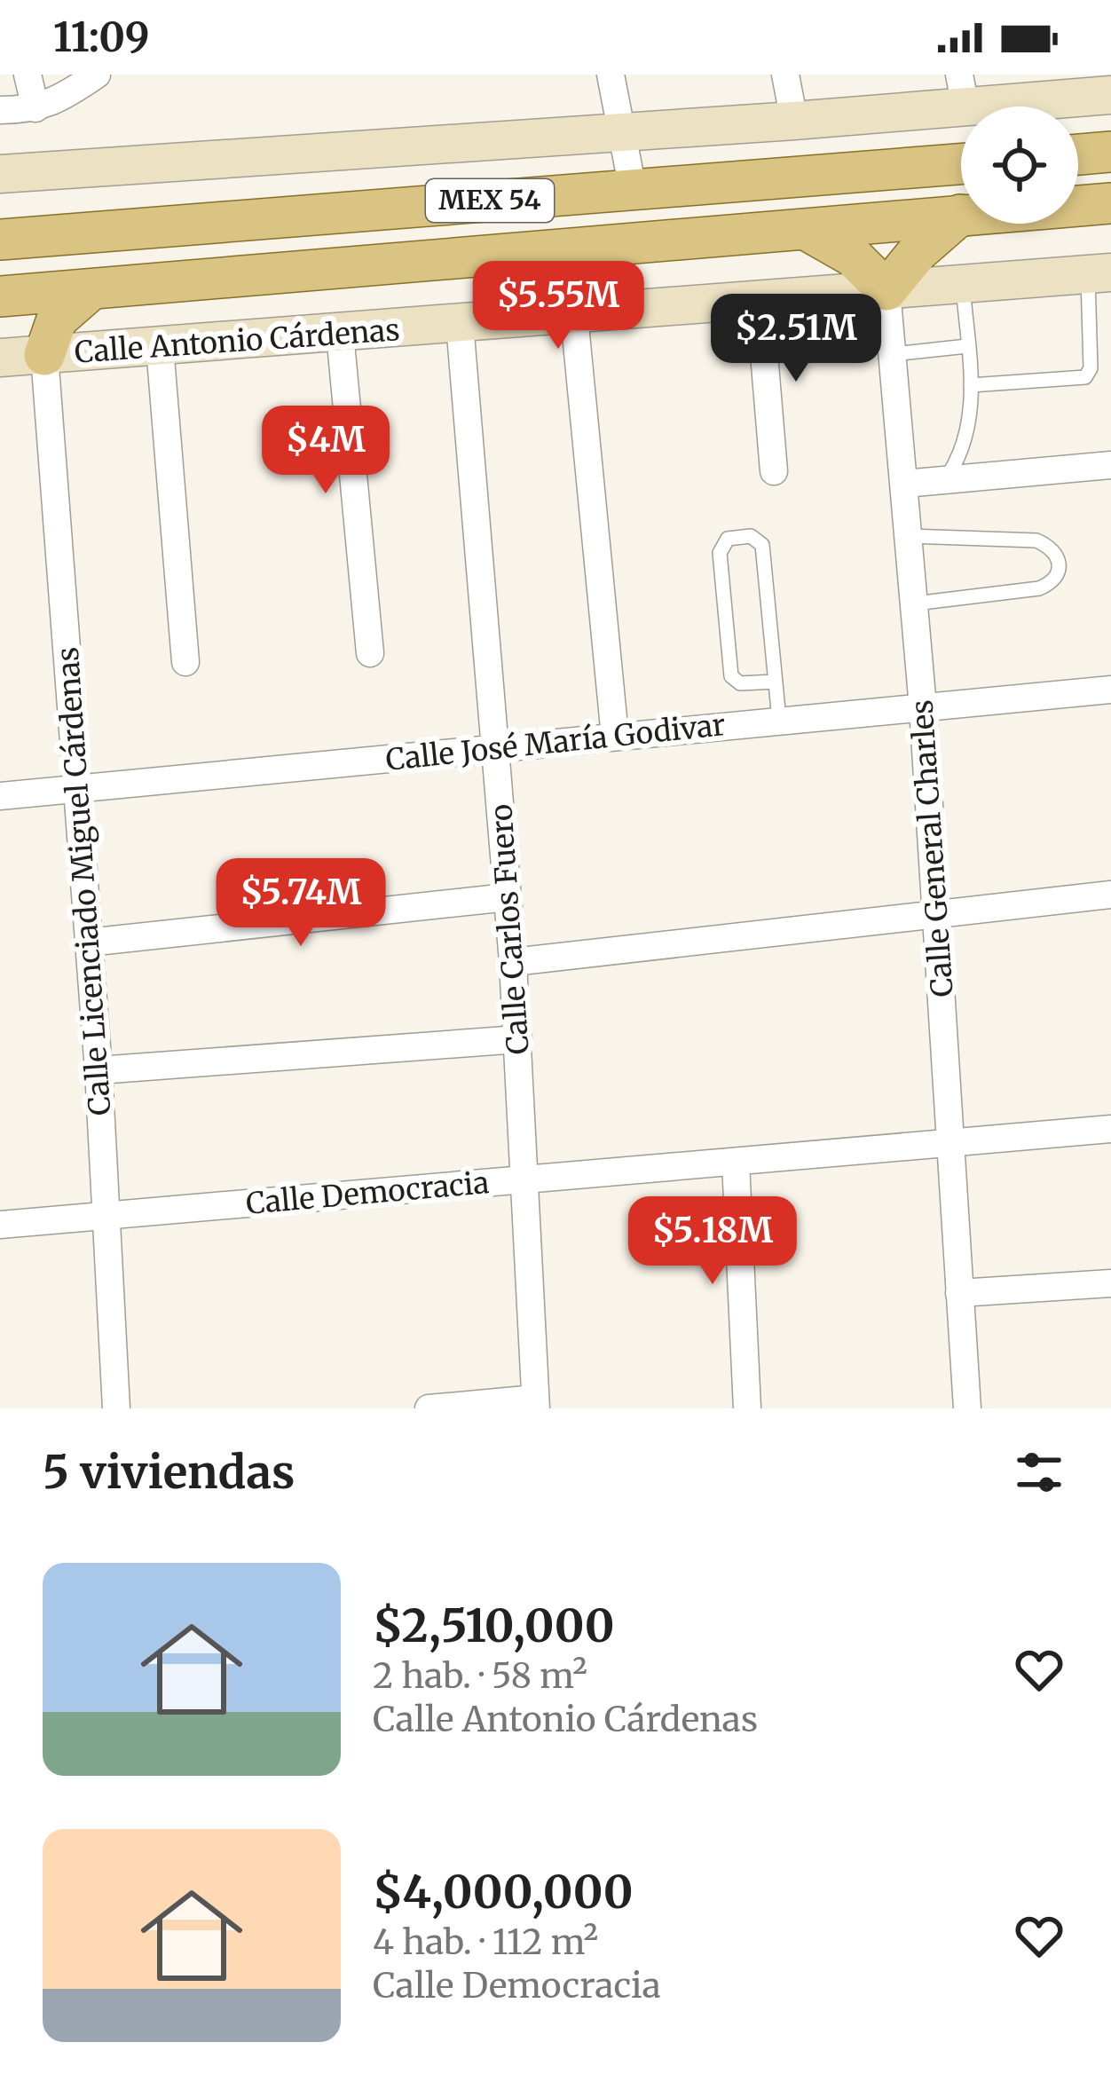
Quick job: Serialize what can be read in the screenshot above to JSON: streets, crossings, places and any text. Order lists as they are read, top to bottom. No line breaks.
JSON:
{"streets":{"main road":["MEX 54"],"street":["Calle Antonio Cárdenas","Calle José María Godivar","Calle General Charles","Calle Licenciado Miguel Cárdenas","Calle Carlos Fuero","Calle Democracia"]},"crossings":[["Calle Antonio Cárdenas","Calle General Charles"],["Calle Antonio Cárdenas","Calle Licenciado Miguel Cárdenas"],["Calle Antonio Cárdenas","Calle Carlos Fuero"],["Calle José María Godivar","Calle General Charles"],["Calle José María Godivar","Calle Licenciado Miguel Cárdenas"],["Calle José María Godivar","Calle Carlos Fuero"],["Calle General Charles","Calle Democracia"],["Calle Licenciado Miguel Cárdenas","Calle Democracia"],["Calle Carlos Fuero","Calle Democracia"]],"page":{"status":"11:09","price":["$5.55M","$2.51M","$4M","$5.74M","$5.18M"],"heading":"5 viviendas","list":[{"name":"$2,510,000","note":"2 hab. · 58 m² · Calle Antonio Cárdenas"},{"name":"$4,000,000","note":"4 hab. · 112 m² · Calle Democracia"}]}}
